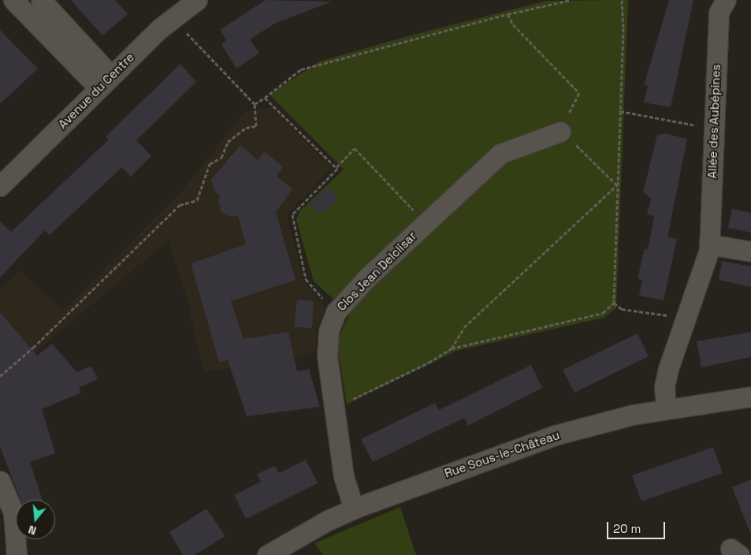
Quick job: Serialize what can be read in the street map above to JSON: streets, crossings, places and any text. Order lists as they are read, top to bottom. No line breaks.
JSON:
{"streets":{"street":["Avenue du Centre","Allée des Aubépines","Clos Jean Delclisar","Rue Sous-le-Château"]},"crossings":[["Allée des Aubépines","Rue Sous-le-Château"],["Clos Jean Delclisar","Rue Sous-le-Château"]],"scale_bar":"20 m","north":"bottom"}
